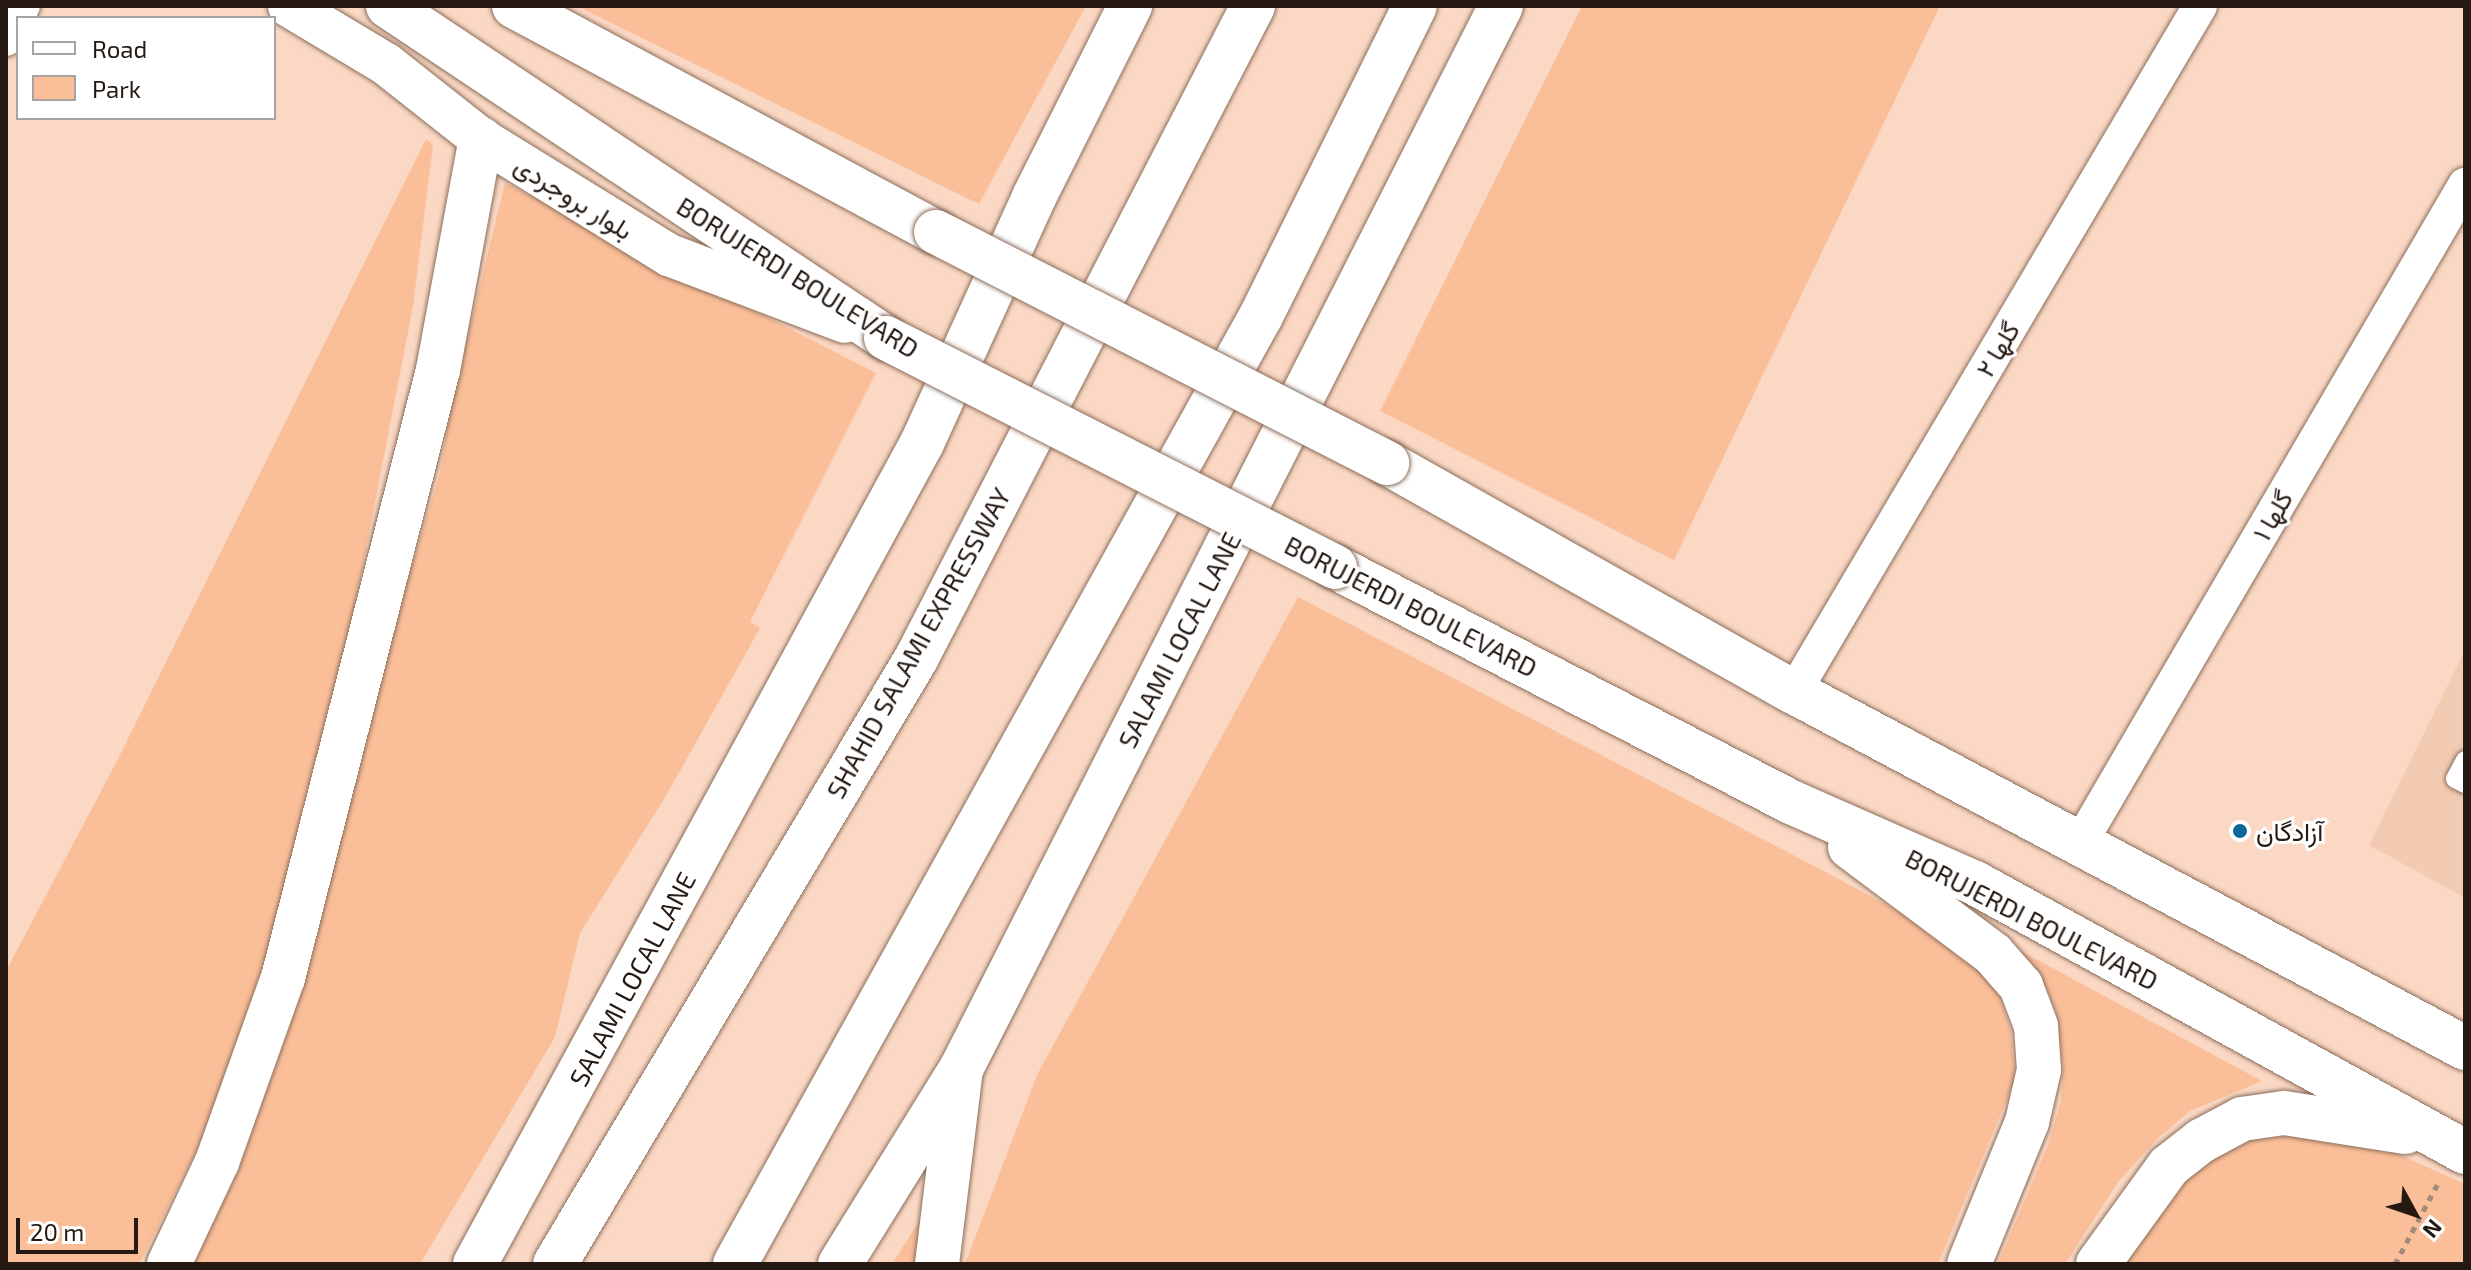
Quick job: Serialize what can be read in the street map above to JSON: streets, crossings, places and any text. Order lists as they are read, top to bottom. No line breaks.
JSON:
{"streets":{"main road":["BORUJERDI BOULEVARD","SALAMI LOCAL LANE","SHAHID SALAMI EXPRESSWAY"],"street":["بلوار بروجردی","گلها ۲","گلها ۱"]},"crossings":[["بلوار بروجردی","BORUJERDI BOULEVARD"]],"places":["آزادگان"],"legend":["Road","Park"],"scale_bar":"20 m","north":"bottom right"}
